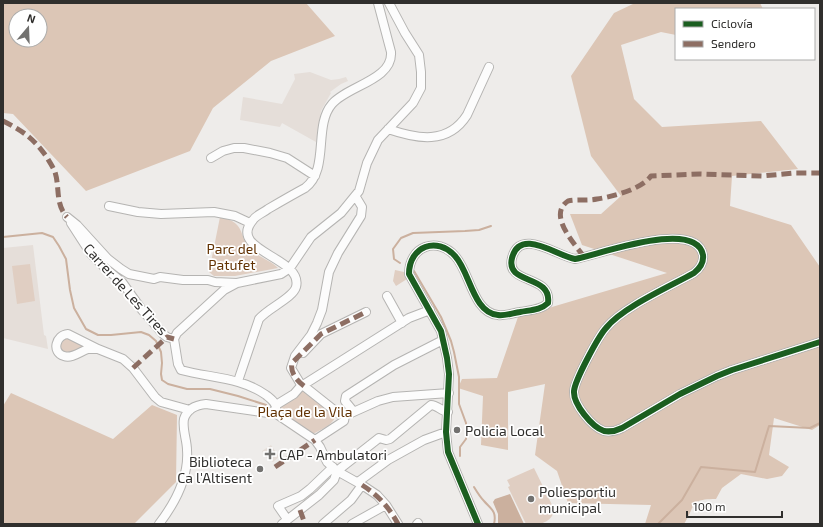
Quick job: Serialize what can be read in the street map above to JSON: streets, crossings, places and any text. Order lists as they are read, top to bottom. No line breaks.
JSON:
{"streets":{"street":["Carrer de Les Tires"]},"parks":["Parc del Patufet","Plaça de la Vila"],"places":{"other":["Policia Local","Biblioteca Ca l'Altisent","Poliesportiu municipal"],"health":["CAP - Ambulatori"]},"legend":["Ciclovía","Sendero"],"scale_bar":"100 m","north":"top"}
